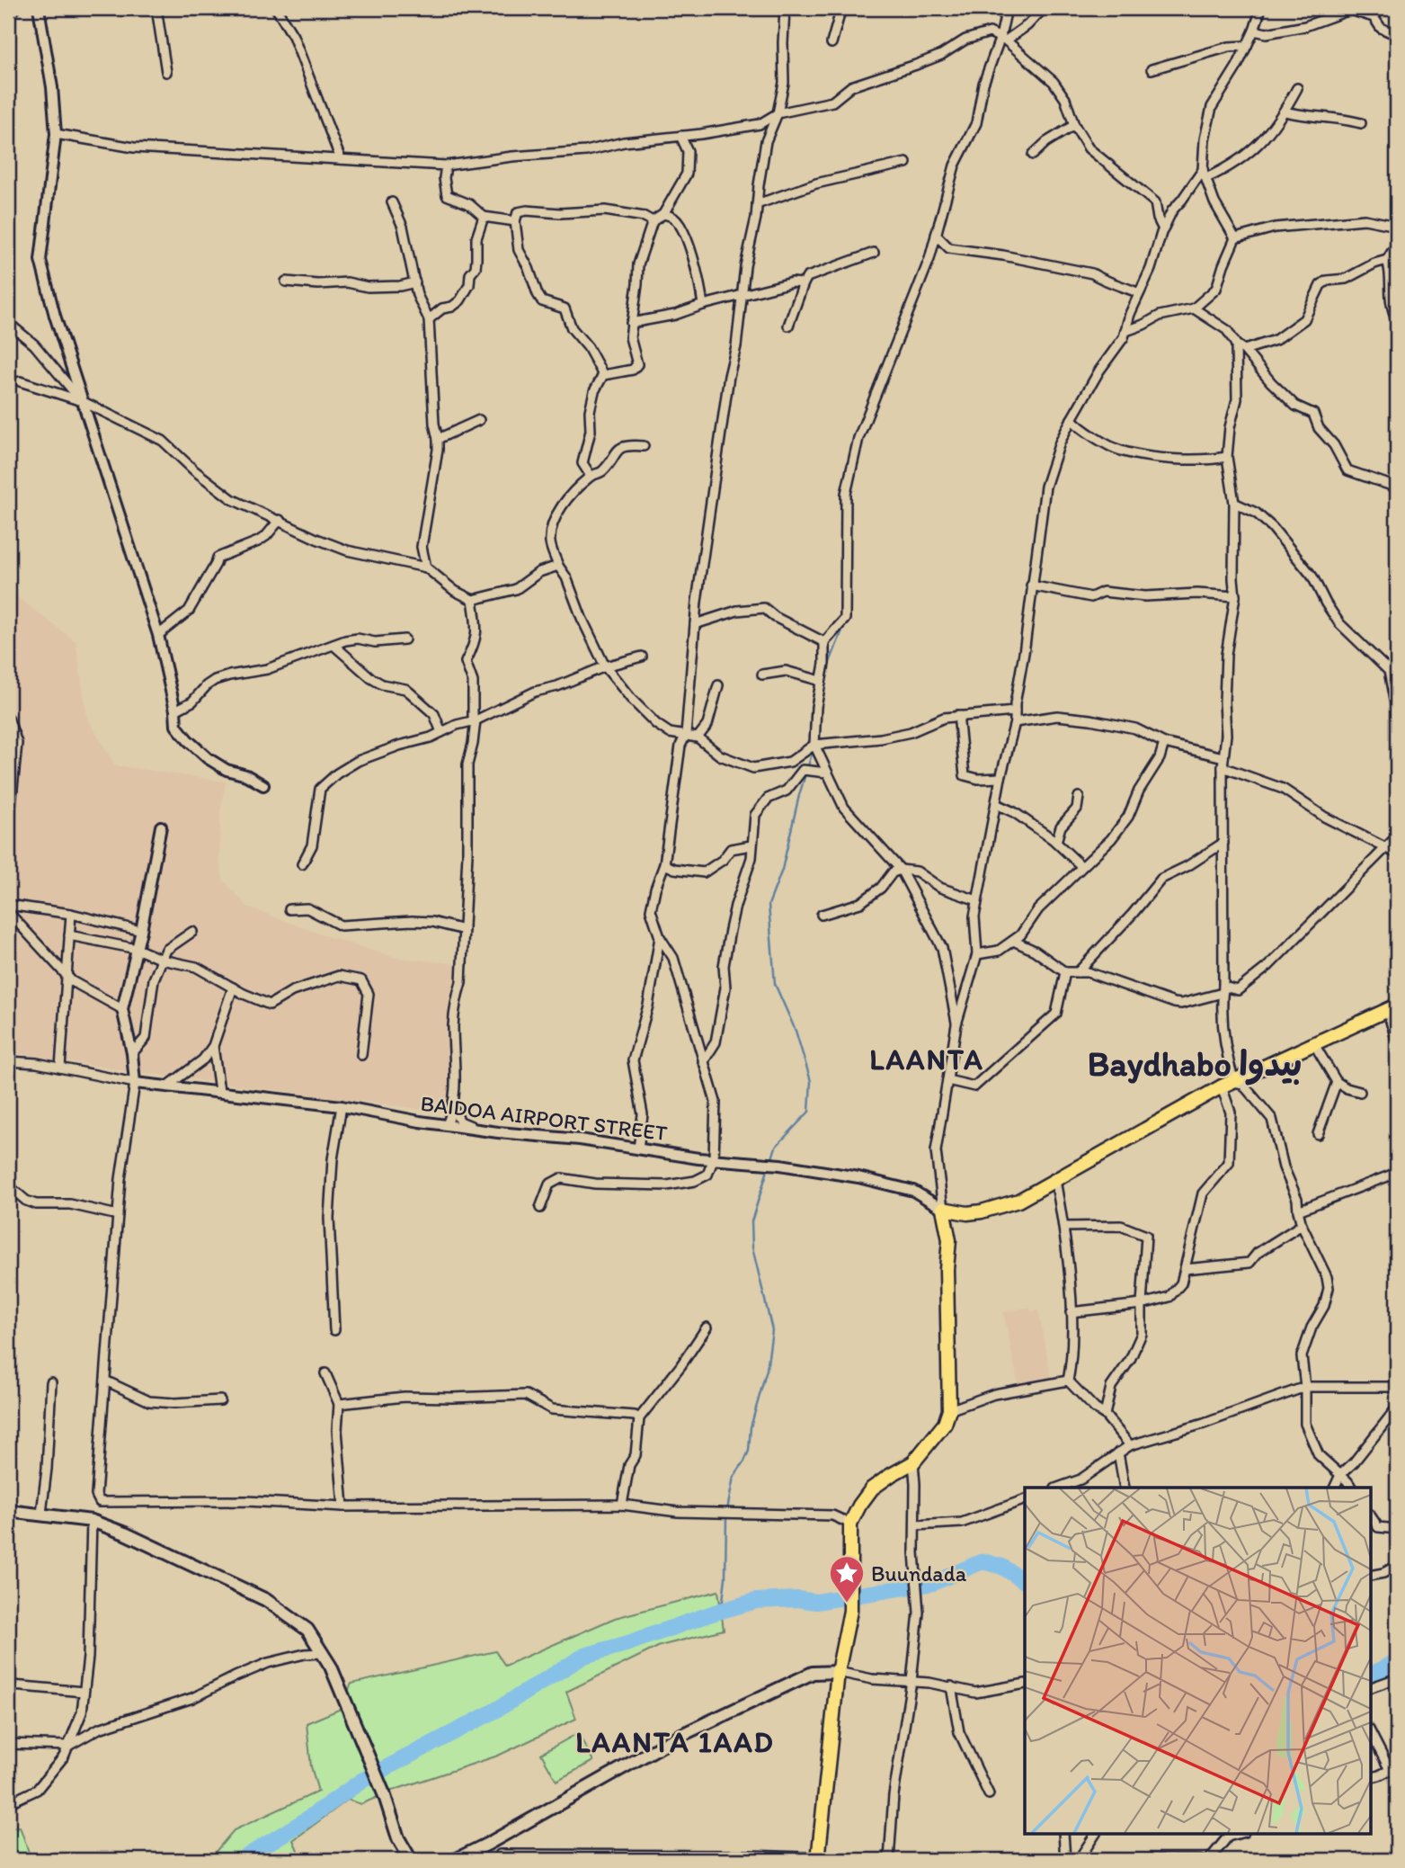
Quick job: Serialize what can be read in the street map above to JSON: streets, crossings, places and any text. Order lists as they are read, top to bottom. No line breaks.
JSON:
{"streets":{"street":["BAIDOA AIRPORT STREET"]},"districts":["LAANTA","Baydhabo بيدوا","LAANTA 1AAD"],"places":{"place":["Buundada"]}}
